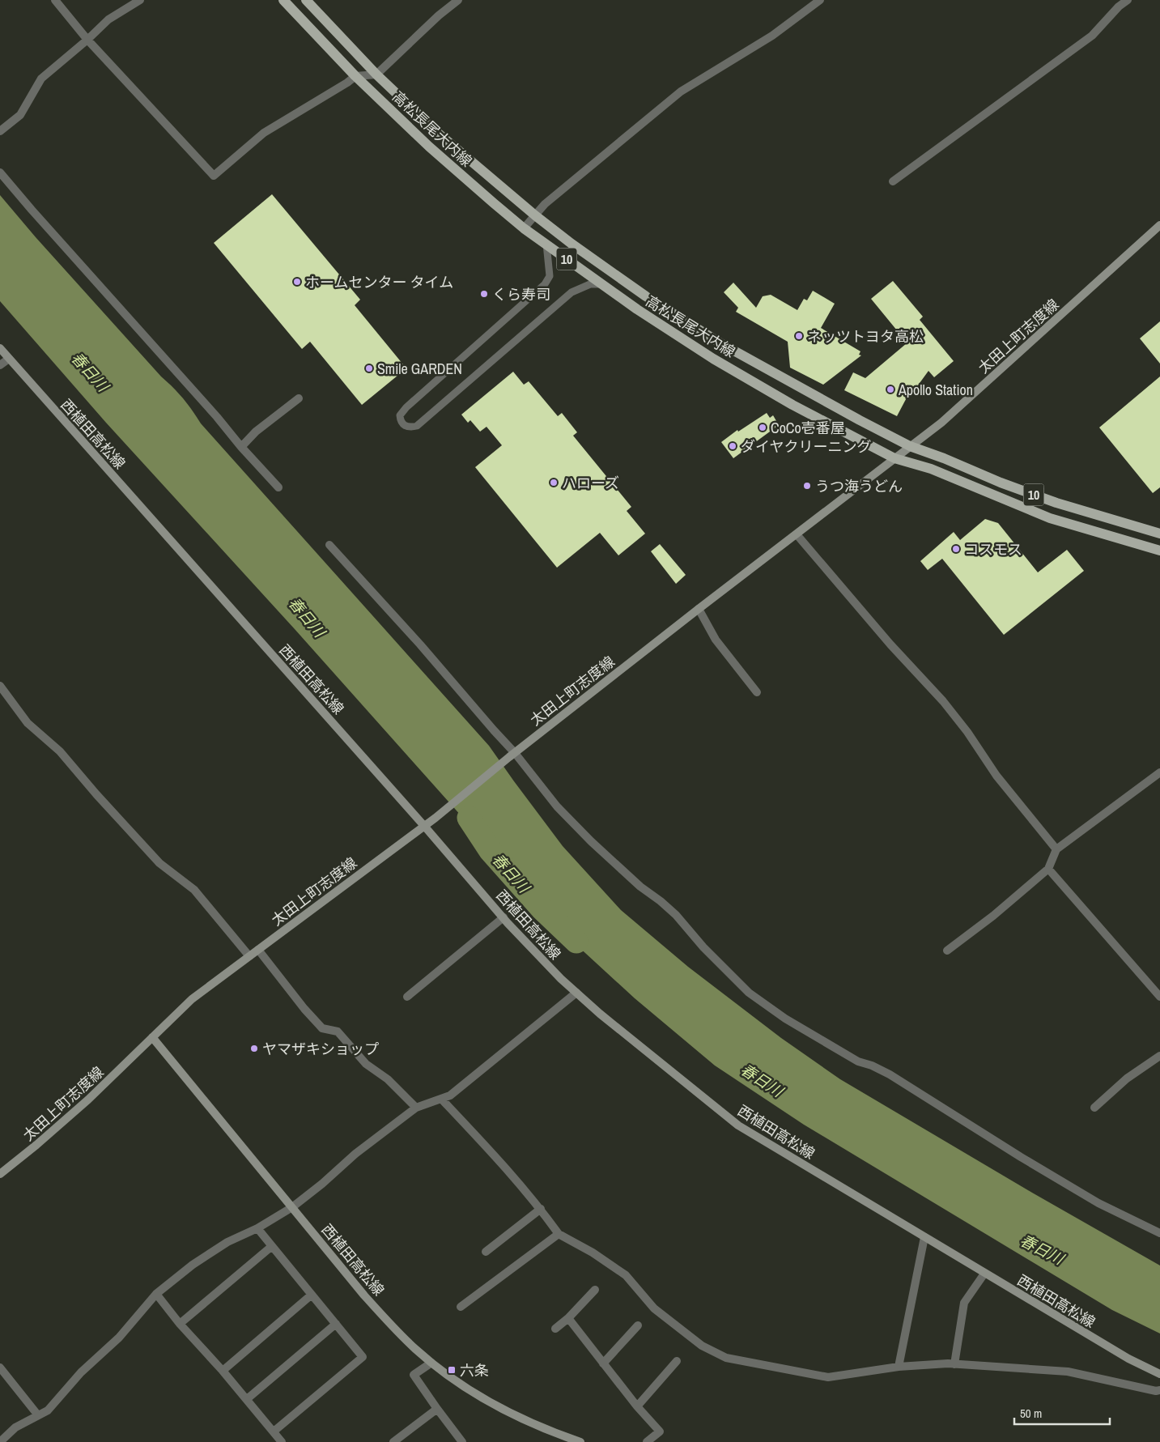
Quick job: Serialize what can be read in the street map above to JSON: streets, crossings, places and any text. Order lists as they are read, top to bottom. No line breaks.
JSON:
{"streets":{"main road":["高松長尾大内線","10","太田上町志度線","西植田高松線"]},"crossings":[["高松長尾大内線","太田上町志度線"],["太田上町志度線","西植田高松線"]],"water":["春日川"],"places":{"other":["ホームセンター タイム","くら寿司","ネッツトヨタ高松","Smile GARDEN","Apollo Station","CoCo壱番屋","ダイヤクリーニング","ハローズ","うつ海うどん","コスモス","ヤマザキショップ"],"transit":["六条"]},"scale_bar":"50 m"}
